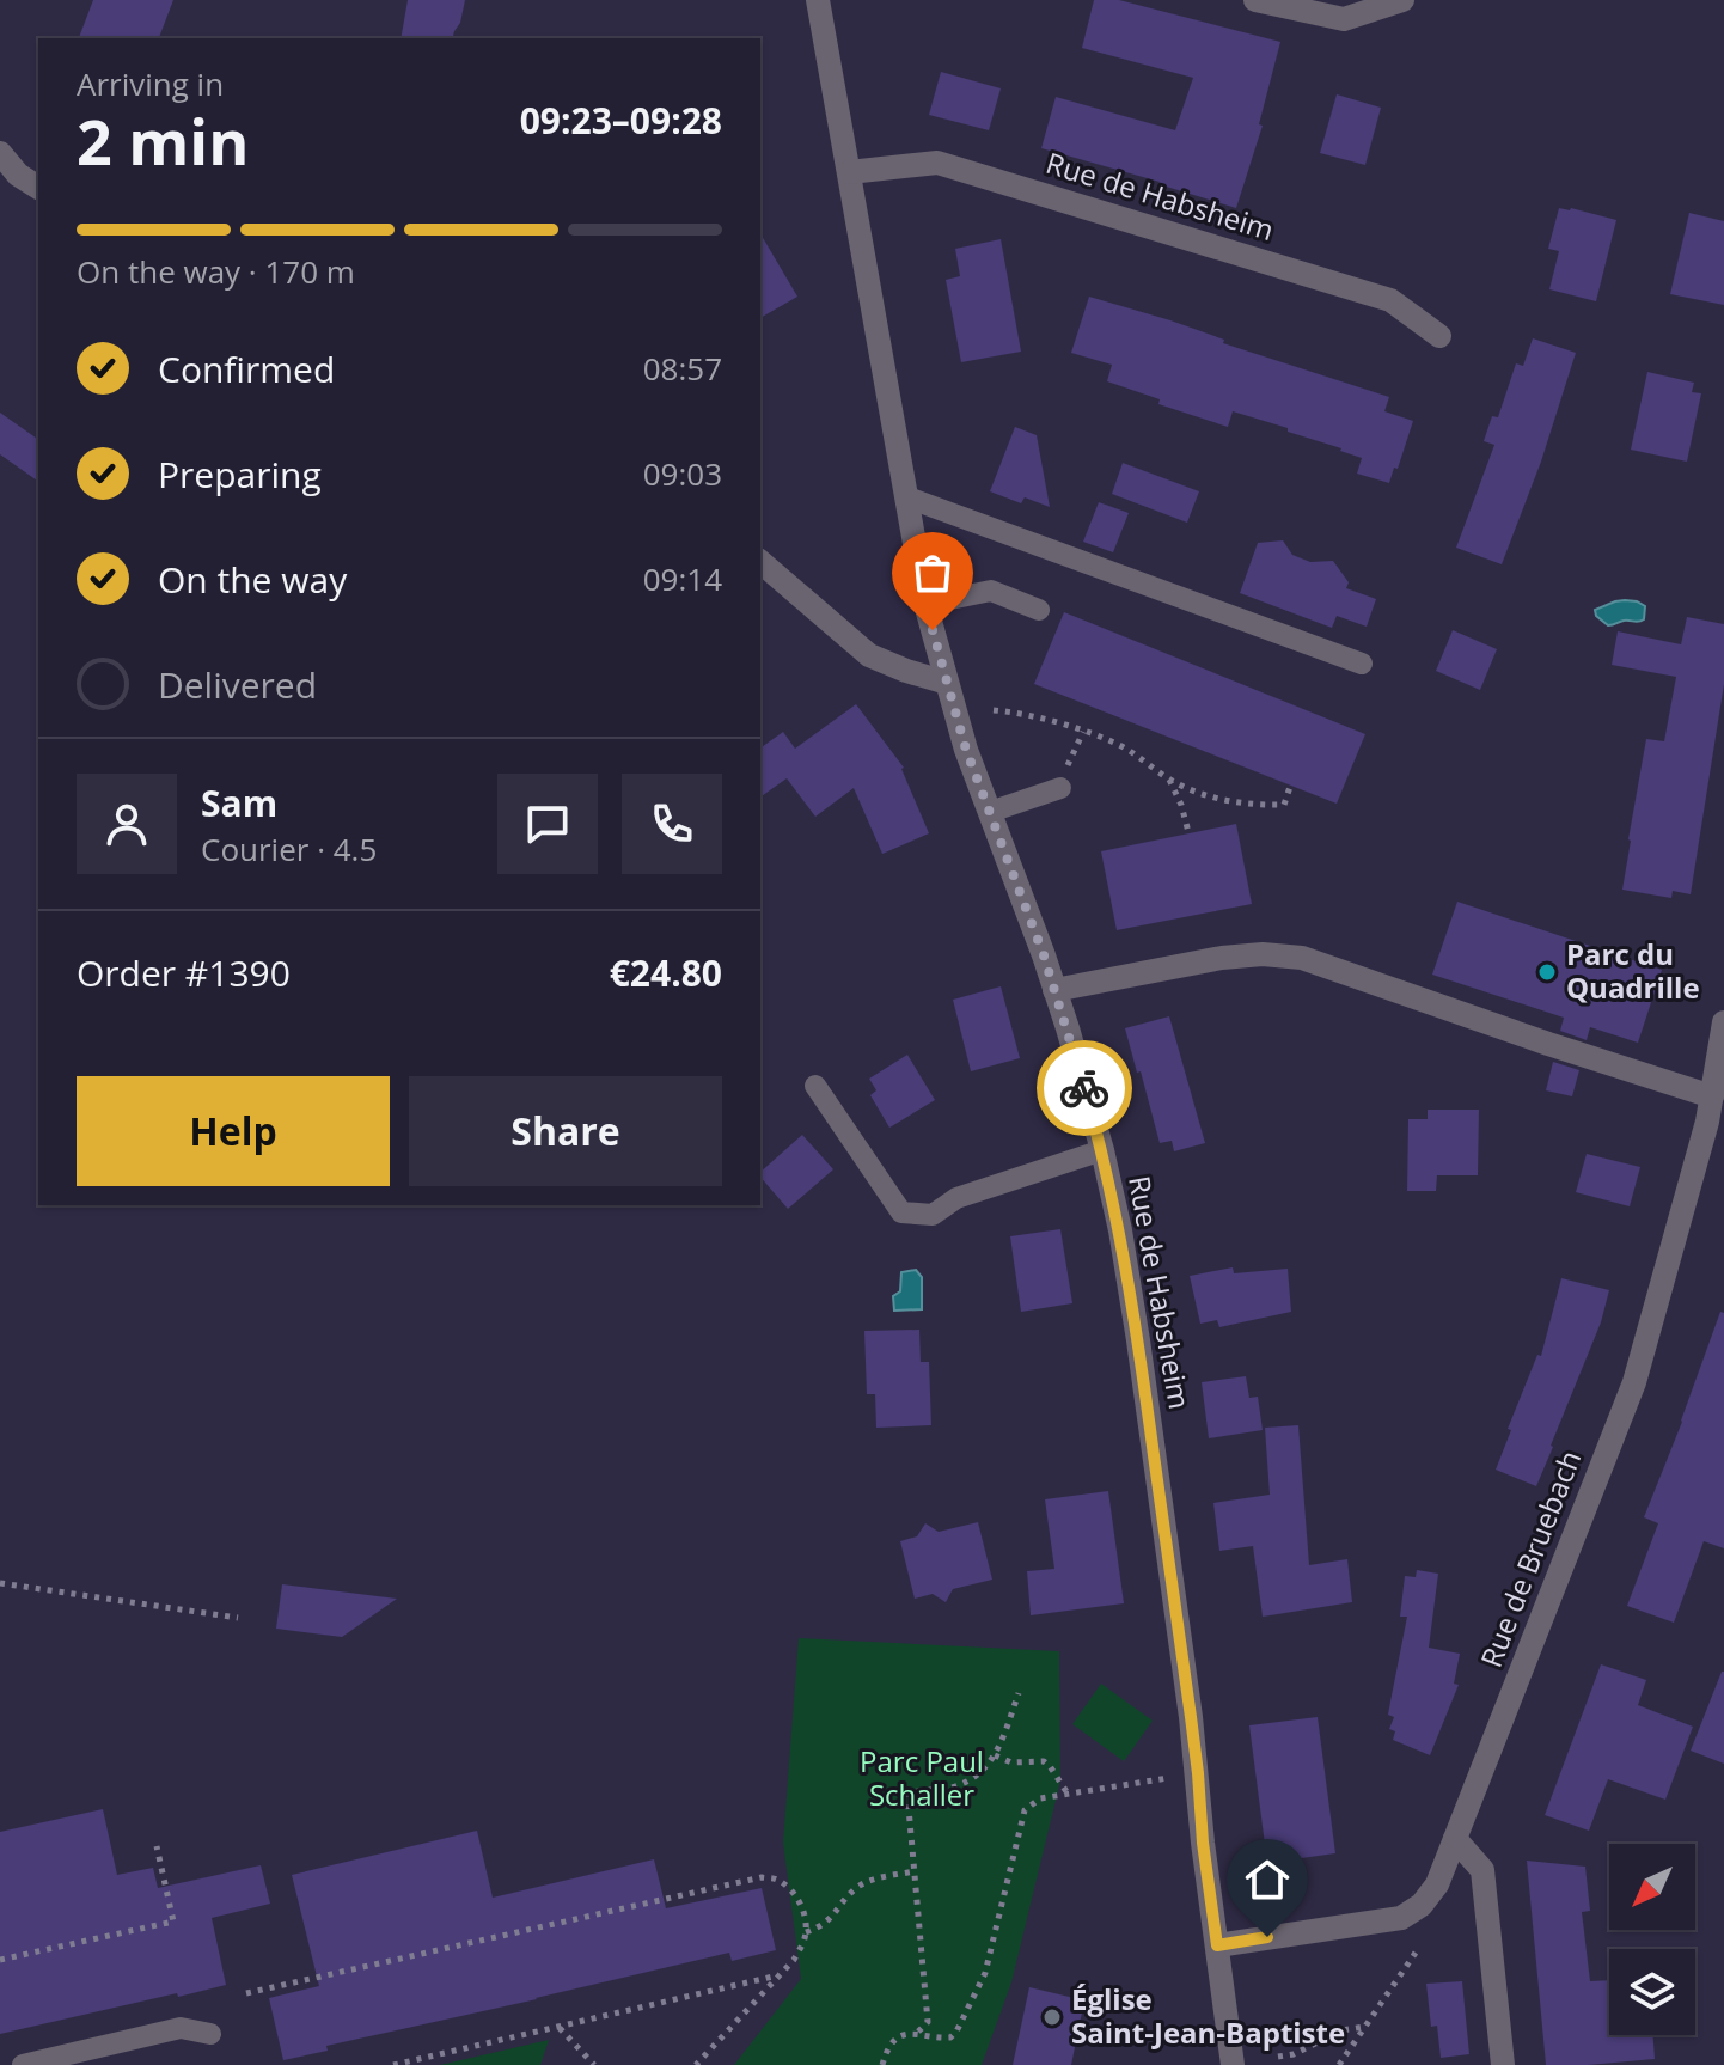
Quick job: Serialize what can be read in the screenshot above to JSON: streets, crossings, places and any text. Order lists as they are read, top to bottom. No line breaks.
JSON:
{"streets":{"street":["Rue de Habsheim","Rue de Bruebach"]},"crossings":[["Rue de Habsheim","Rue de Bruebach"]],"parks":["Parc Paul Schaller"],"places":["Parc du Quadrille","Église Saint-Jean-Baptiste"],"north":"bottom left","page":{"heading":["2 min","Arriving in","09:23–09:28"],"panel":["Sam","Courier · 4.5","Order #1390","€24.80"],"bar":"On the way · 170 m","list":[["Confirmed","08:57"],["Preparing","09:03"],["On the way","09:14"],"Delivered"],"buttons":["Help","Share"]}}
